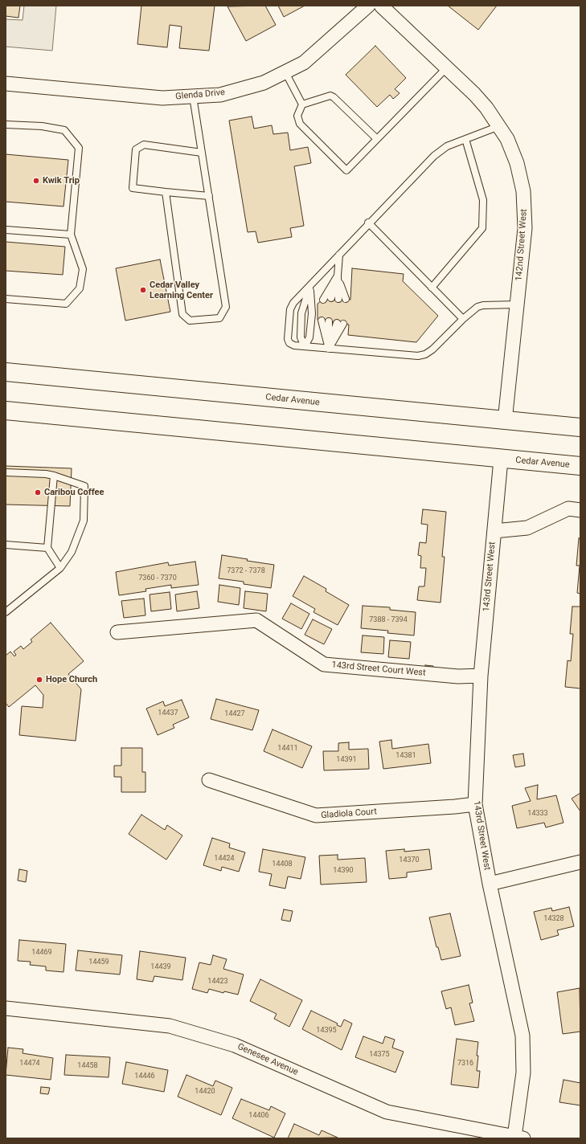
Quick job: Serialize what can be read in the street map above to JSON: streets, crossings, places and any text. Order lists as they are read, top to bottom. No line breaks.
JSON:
{"streets":{"highway":["Cedar Avenue"],"street":["Glenda Drive","142nd Street West","143rd Street West","143rd Street Court West","Gladiola Court","Genesee Avenue"]},"crossings":[["142nd Street West","Cedar Avenue"],["Cedar Avenue","143rd Street West"],["143rd Street West","143rd Street Court West"],["143rd Street West","Gladiola Court"],["143rd Street West","Genesee Avenue"]],"places":["Kwik Trip","Cedar Valley Learning Center","Caribou Coffee","Hope Church"],"house_numbers":["7372 - 7378","7360 - 7370","7388 - 7394","14437","14427","14411","14381","14391","14333","14424","14370","14408","14390","14328","14469","14459","14439","14423","14395","14375","14474","7316","14458","14446","14420","14406"]}
